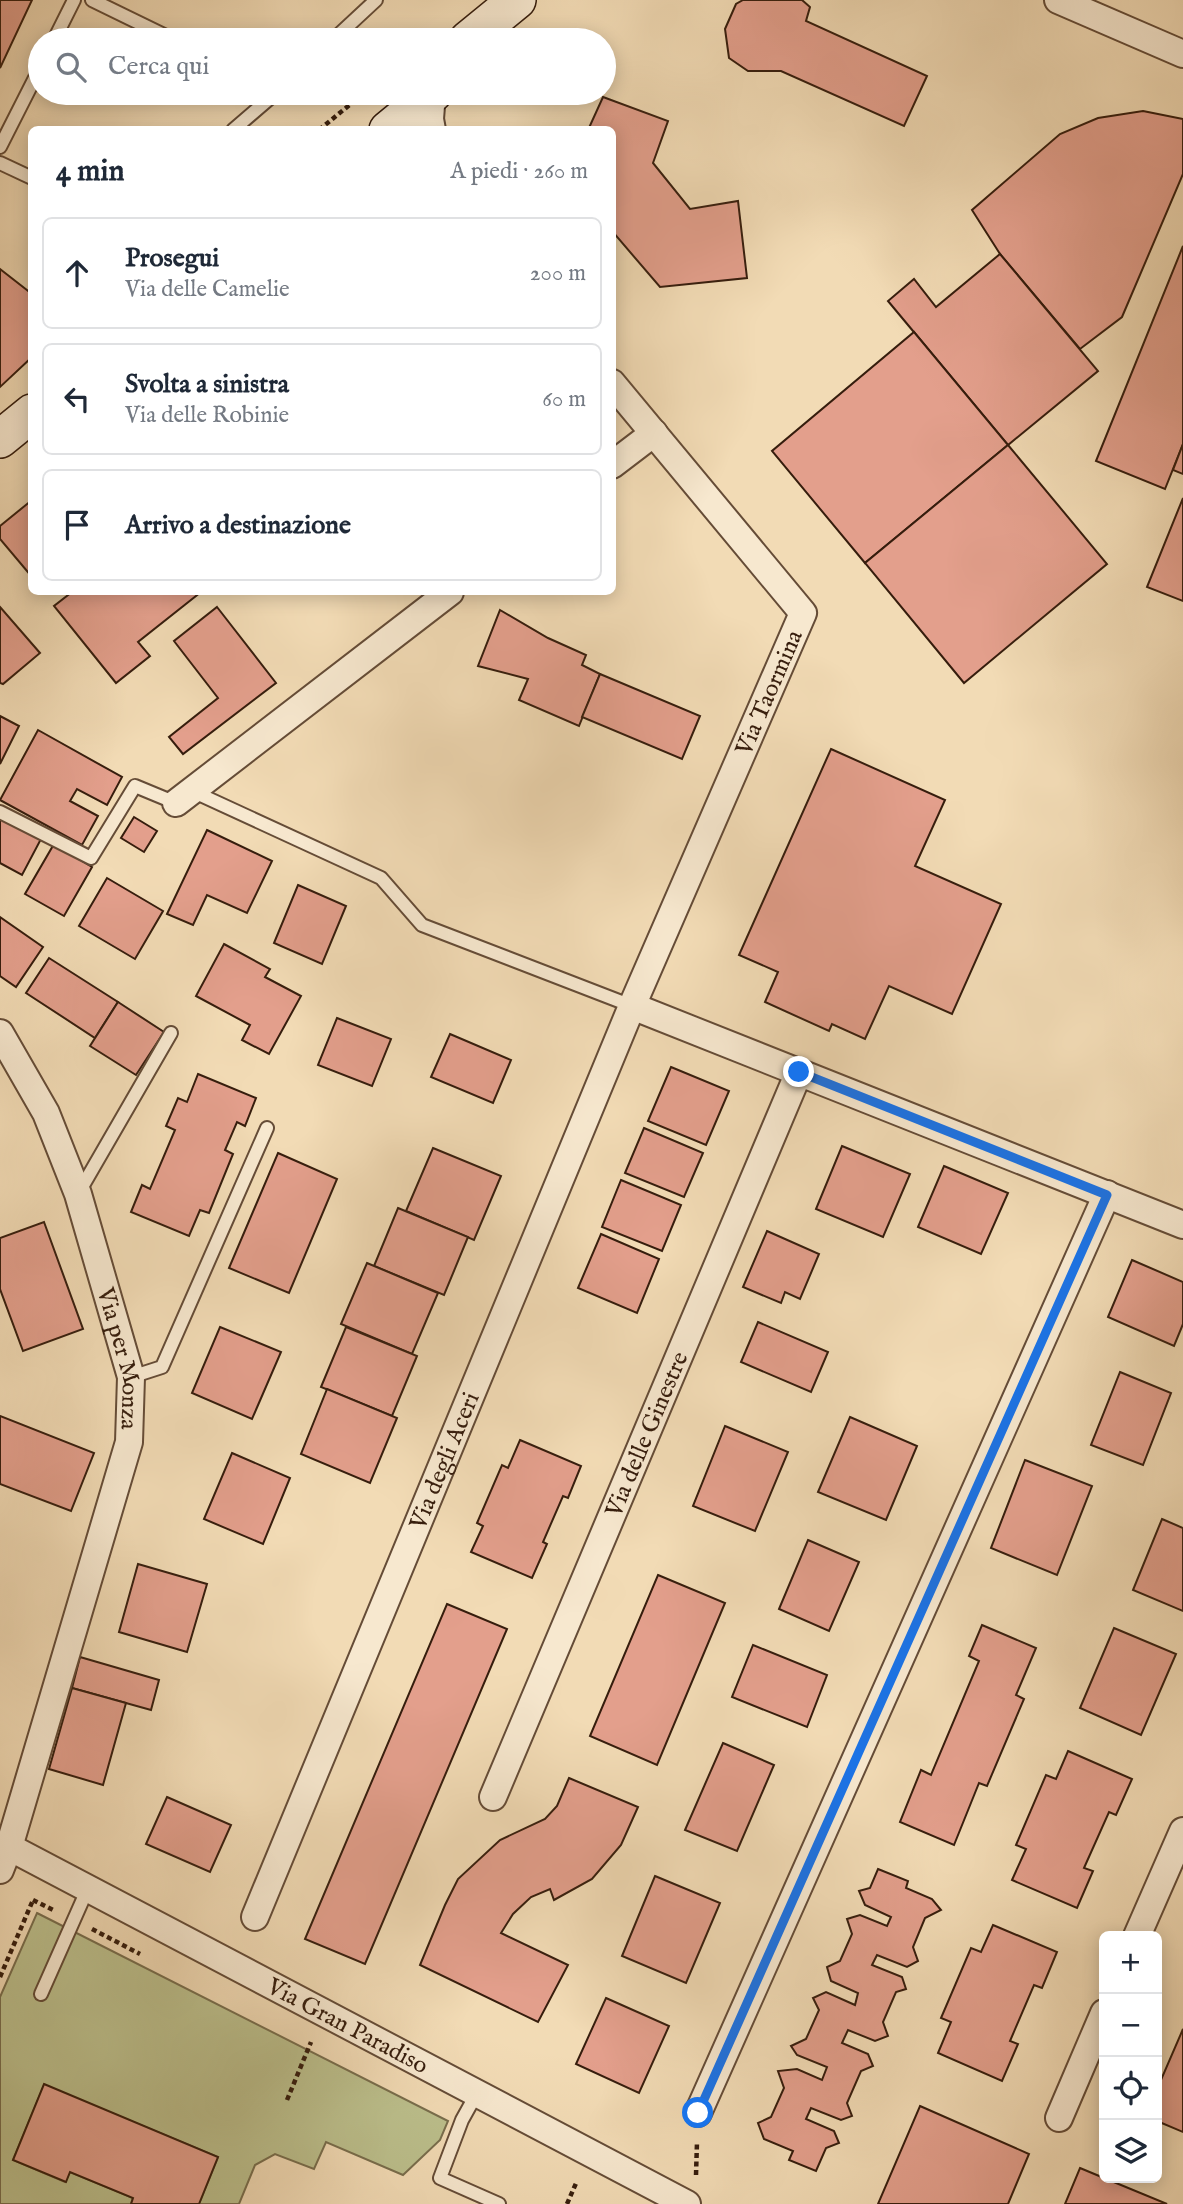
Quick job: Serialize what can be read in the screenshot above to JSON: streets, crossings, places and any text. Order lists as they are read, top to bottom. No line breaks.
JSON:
{"streets":{"street":["Via Taormina","Via per Monza","Via delle Ginestre","Via degli Aceri","Via Gran Paradiso"]},"crossings":[["Via Taormina","Via degli Aceri"],["Via per Monza","Via Gran Paradiso"]],"page":{"search":"Cerca qui","heading":["4 min","A piedi · 260 m"],"list":[["Prosegui","Via delle Camelie","200 m"],["Svolta a sinistra","Via delle Robinie","60 m"],"Arrivo a destinazione"],"map_buttons":["+","−"]}}
